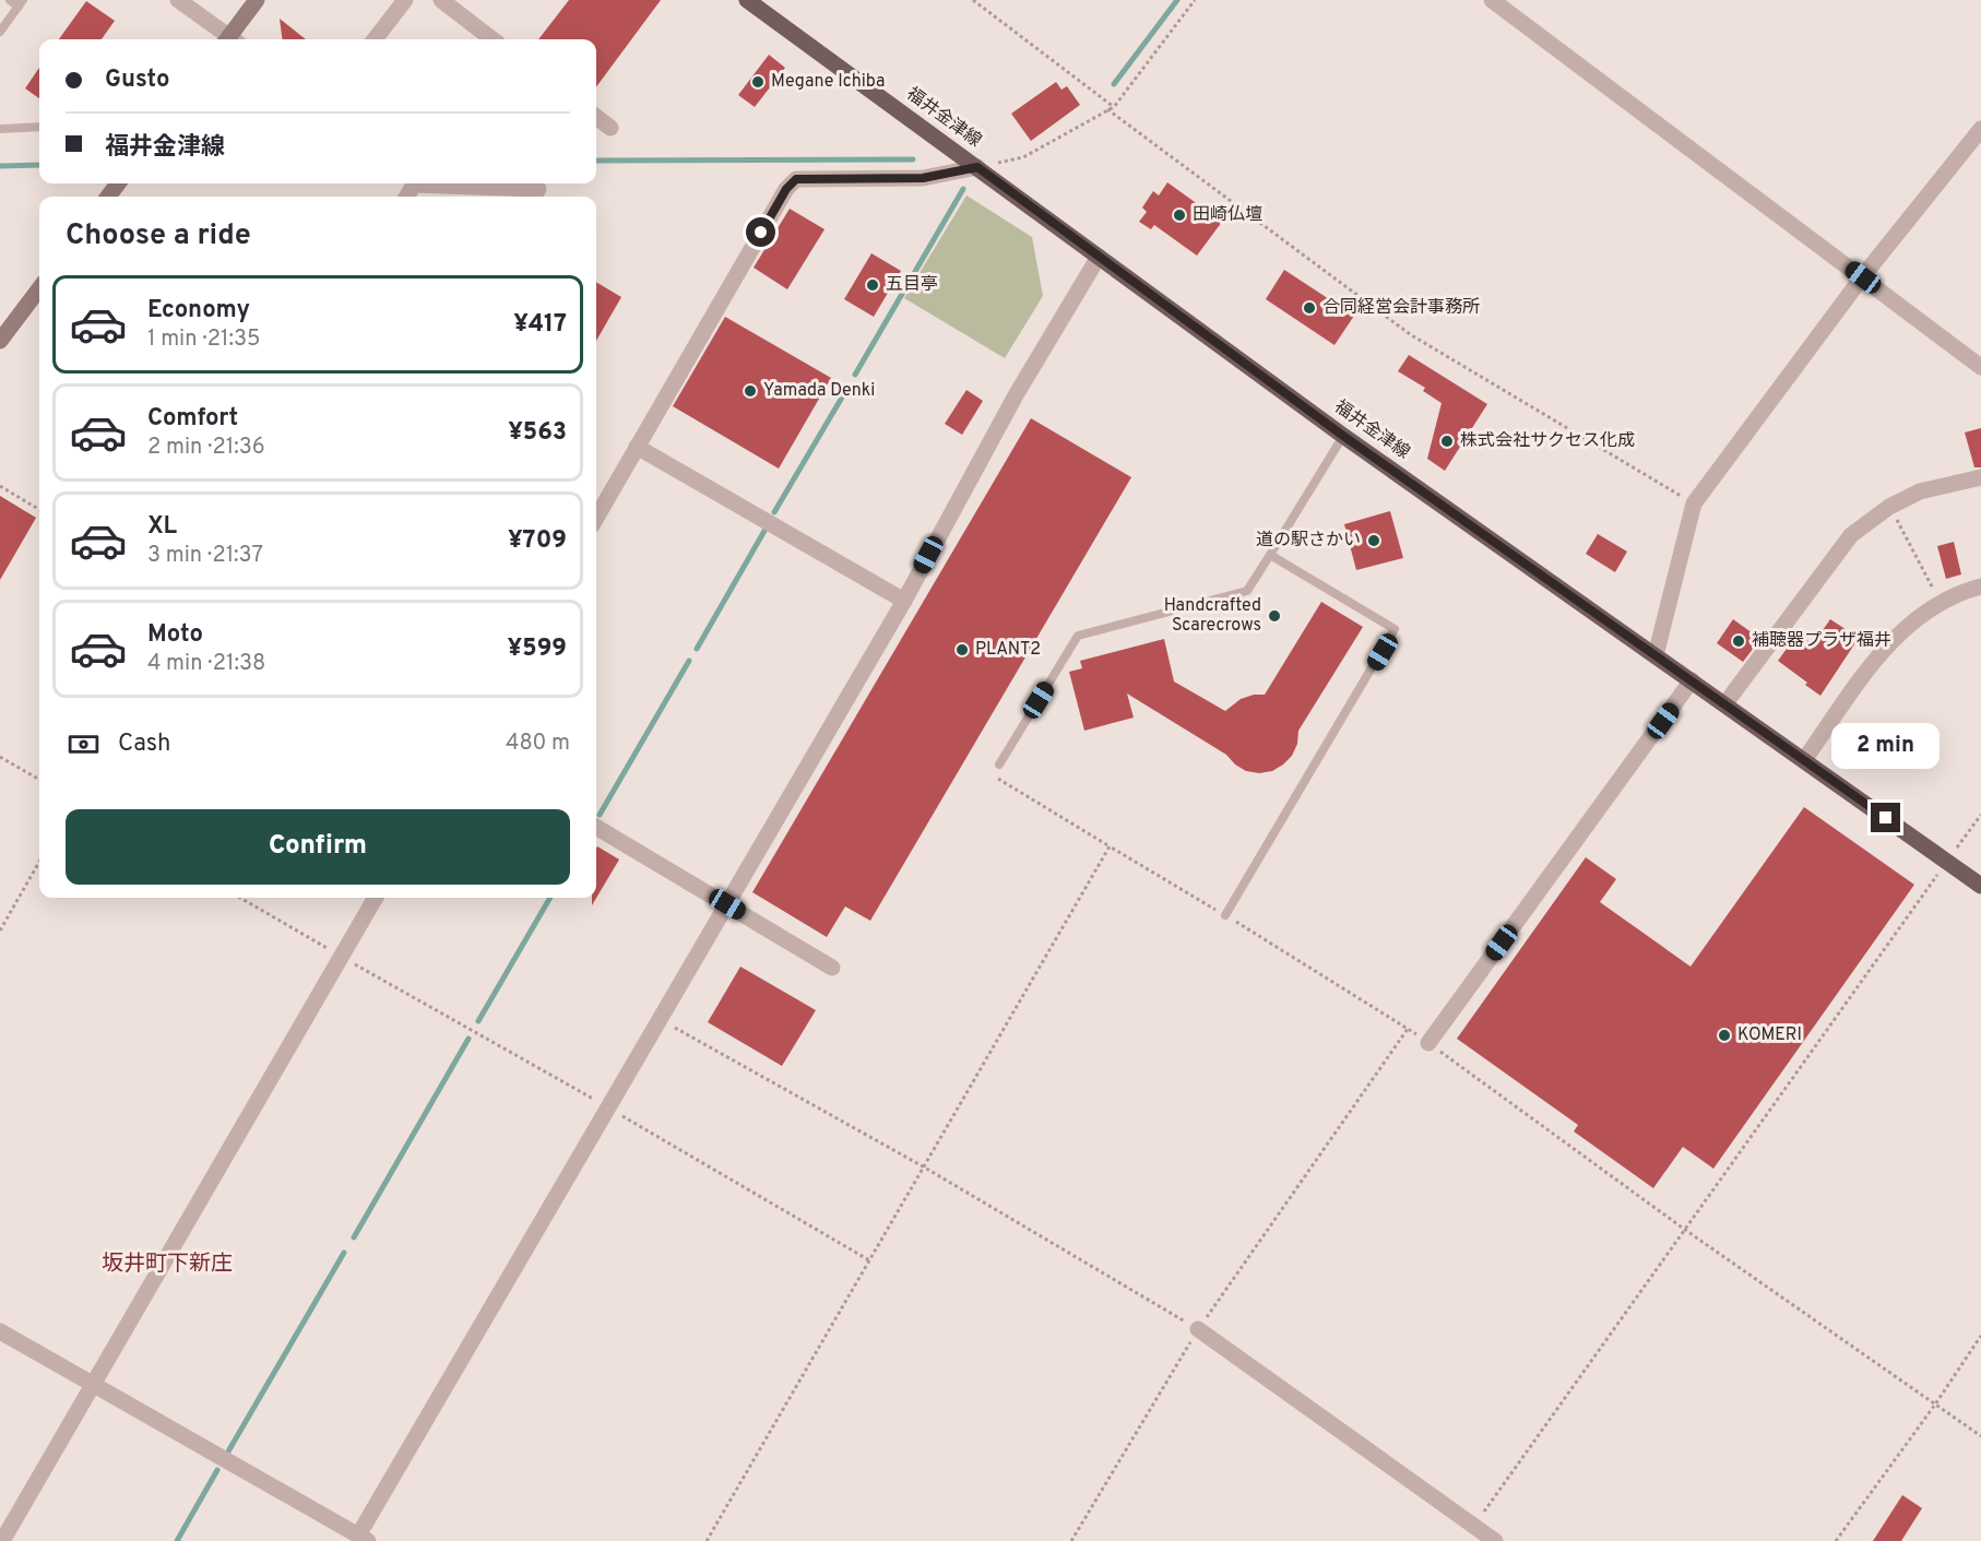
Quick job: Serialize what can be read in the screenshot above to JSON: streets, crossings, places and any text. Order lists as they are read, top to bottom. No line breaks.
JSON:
{"streets":{"main road":["福井金津線"]},"districts":["坂井町下新庄"],"places":["Megane Ichiba","田崎仏壇","五目亭","合同経営会計事務所","Yamada Denki","株式会社サクセス化成","道の駅さかい","Handcrafted Scarecrows","補聴器プラザ福井","PLANT2","KOMERI"],"page":{"banner":["Gusto","福井金津線"],"heading":"Choose a ride","list":[{"name":"Economy","note":"1 min · 21:35","value":"¥417"},{"name":"Comfort","note":"2 min · 21:36","value":"¥563"},{"name":"XL","note":"3 min · 21:37","value":"¥709"},{"name":"Moto","note":"4 min · 21:38","value":"¥599"}],"pay":["Cash","480 m"],"bubble":"2 min","buttons":"Confirm"}}
